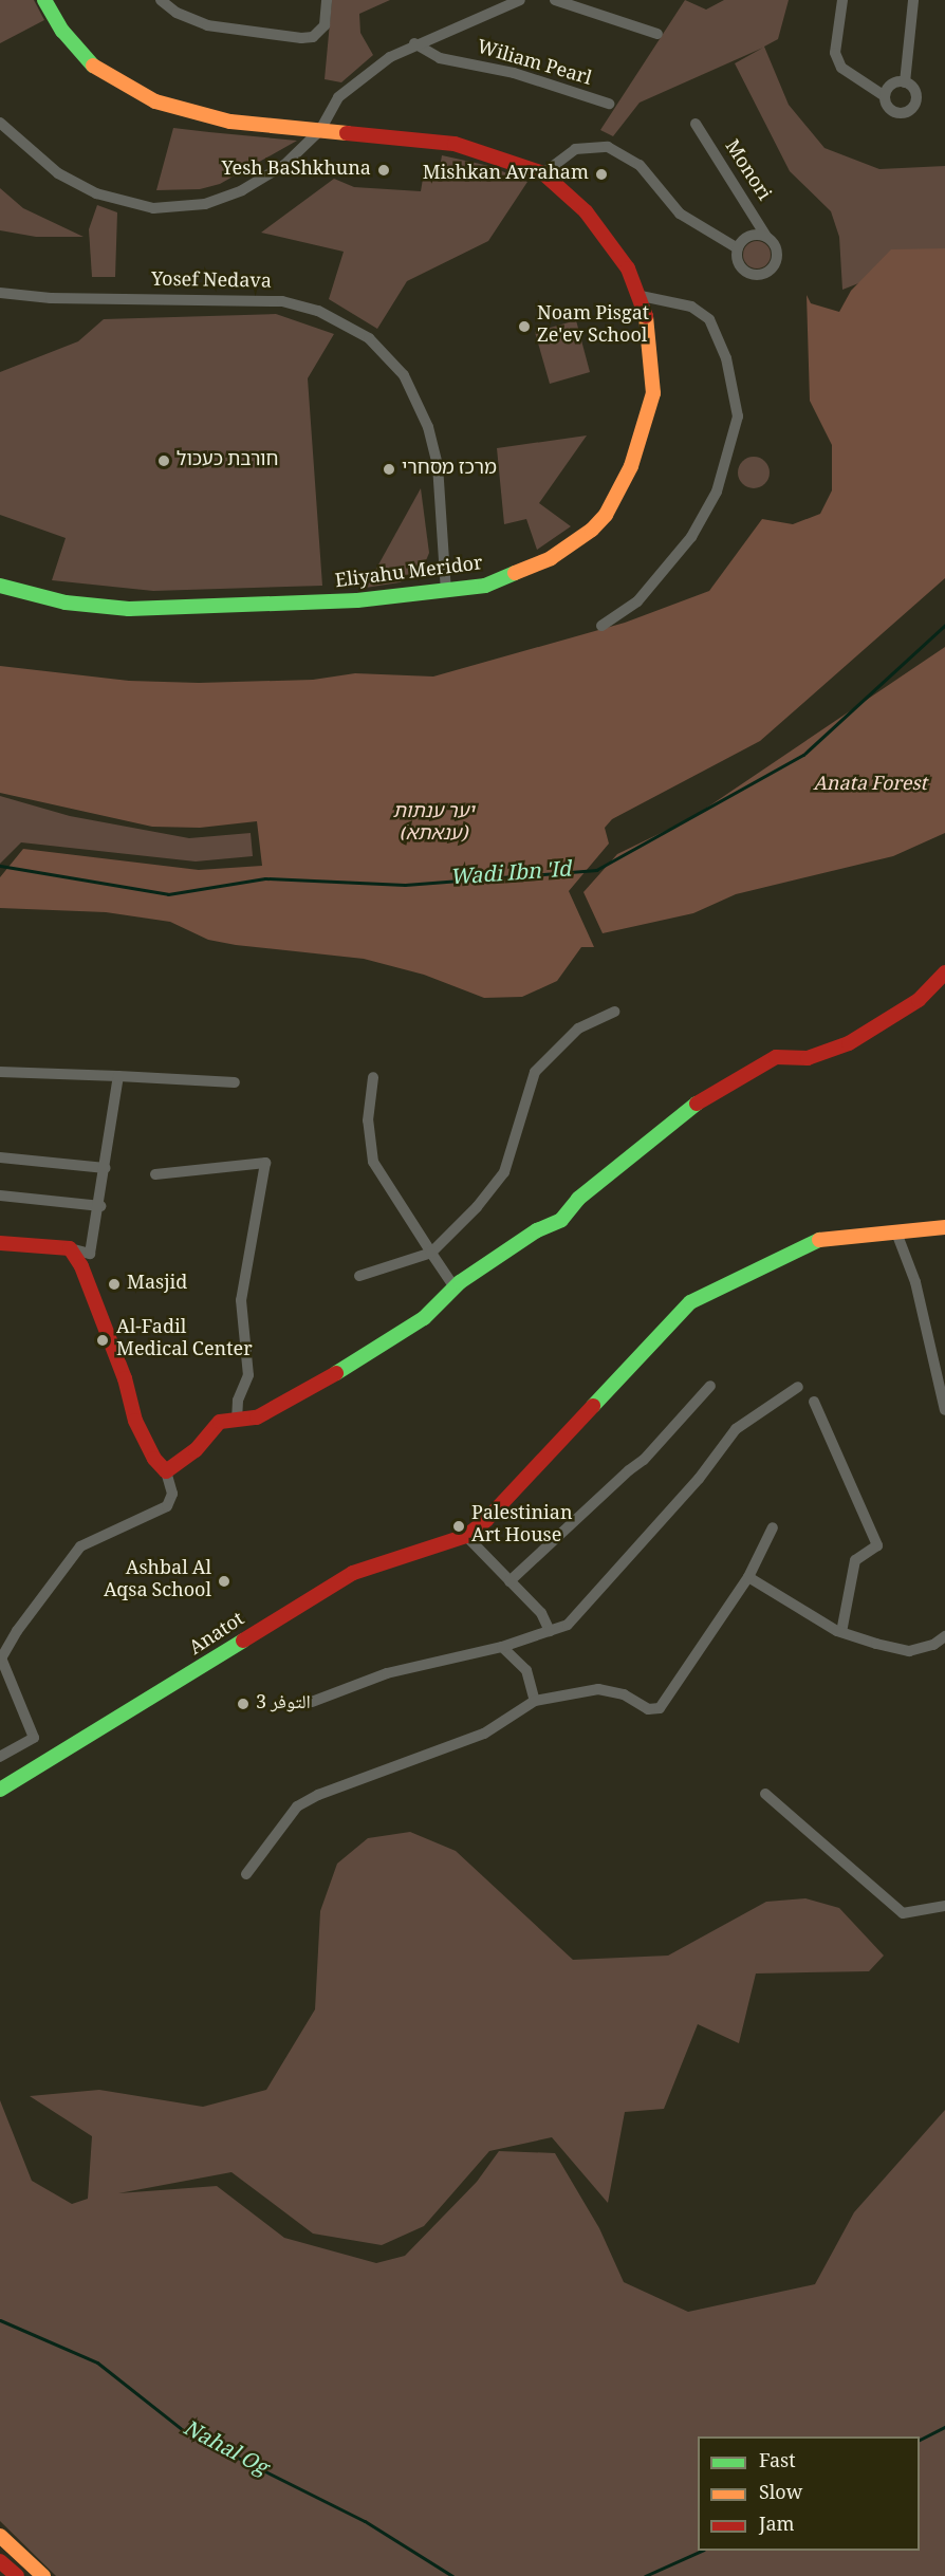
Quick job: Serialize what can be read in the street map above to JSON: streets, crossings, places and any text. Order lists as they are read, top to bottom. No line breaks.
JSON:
{"streets":{"main road":["Eliyahu Meridor","Anatot"],"street":["Wiliam Pearl","Monori","Yosef Nedava"]},"crossings":[["Yosef Nedava","Eliyahu Meridor"]],"water":["Wadi Ibn 'Id","Nahal Og"],"parks":["Anata Forest","יער ענתות (ענאתא)"],"places":["Yesh BaShkhuna","Mishkan Avraham","Noam Pisgat Ze'ev School","חורבת כעכול","מרכז מסחרי","Masjid","Al-Fadil Medical Center","Palestinian Art House","Ashbal Al Aqsa School","التوفر 3"],"legend":["Fast","Slow","Jam"]}
